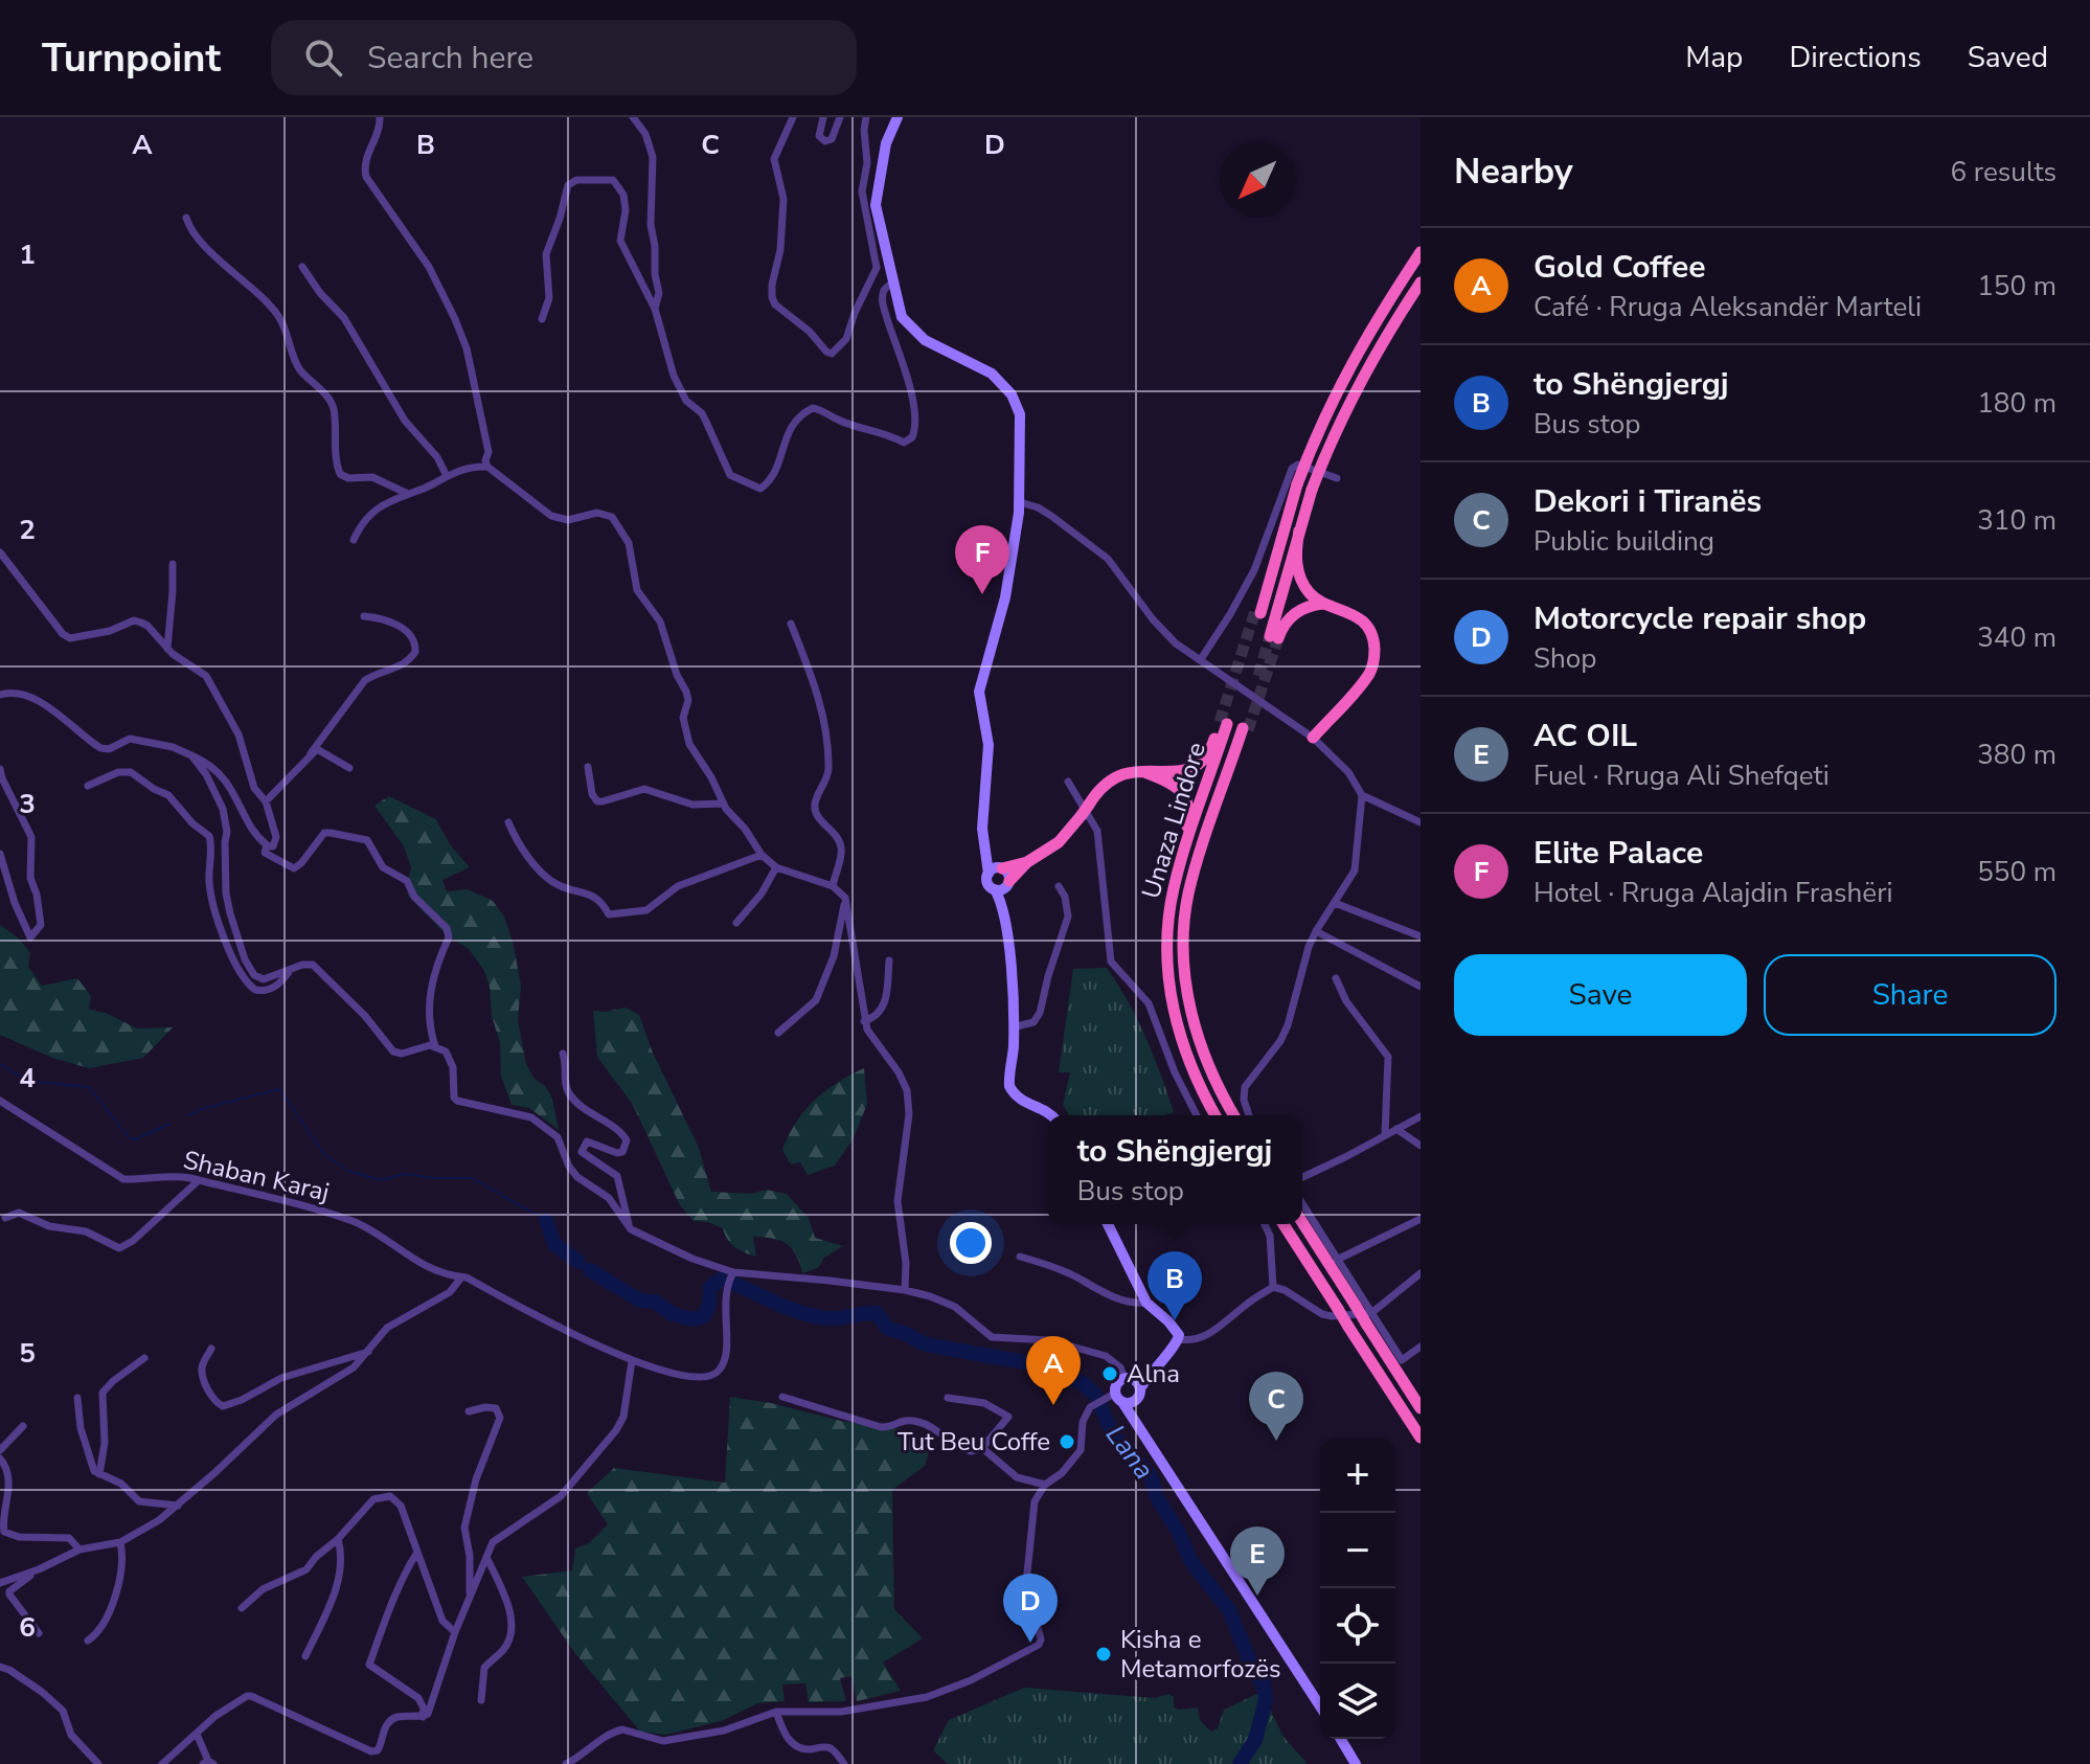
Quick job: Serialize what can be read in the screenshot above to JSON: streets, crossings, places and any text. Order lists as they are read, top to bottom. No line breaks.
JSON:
{"streets":{"highway":["Unaza Lindore"],"street":["Shaban Karaj"]},"water":["Lana"],"places":["Alna","Tut Beu Coffe","Kisha e Metamorfozës"],"north":"bottom left","page":{"header":"Turnpoint","search":"Search here","nav":["Map","Directions","Saved"],"heading":["Nearby","6 results"],"list":[{"mark":"A","name":"Gold Coffee","note":"Café · Rruga Aleksandër Marteli","value":"150 m"},{"mark":"B","name":"to Shëngjergj","note":"Bus stop","value":"180 m"},{"mark":"C","name":"Dekori i Tiranës","note":"Public building","value":"310 m"},{"mark":"D","name":"Motorcycle repair shop","note":"Shop","value":"340 m"},{"mark":"E","name":"AC OIL","note":"Fuel · Rruga Ali Shefqeti","value":"380 m"},{"mark":"F","name":"Elite Palace","note":"Hotel · Rruga Alajdin Frashëri","value":"550 m"}],"pins":["F","B","A","C","E","D"],"buttons":["Save","Share"],"popup":["to Shëngjergj","Bus stop"],"map_buttons":["+","−"]},"grid":{"columns":["A","B","C","D"],"rows":["1","2","3","4","5","6"]}}
